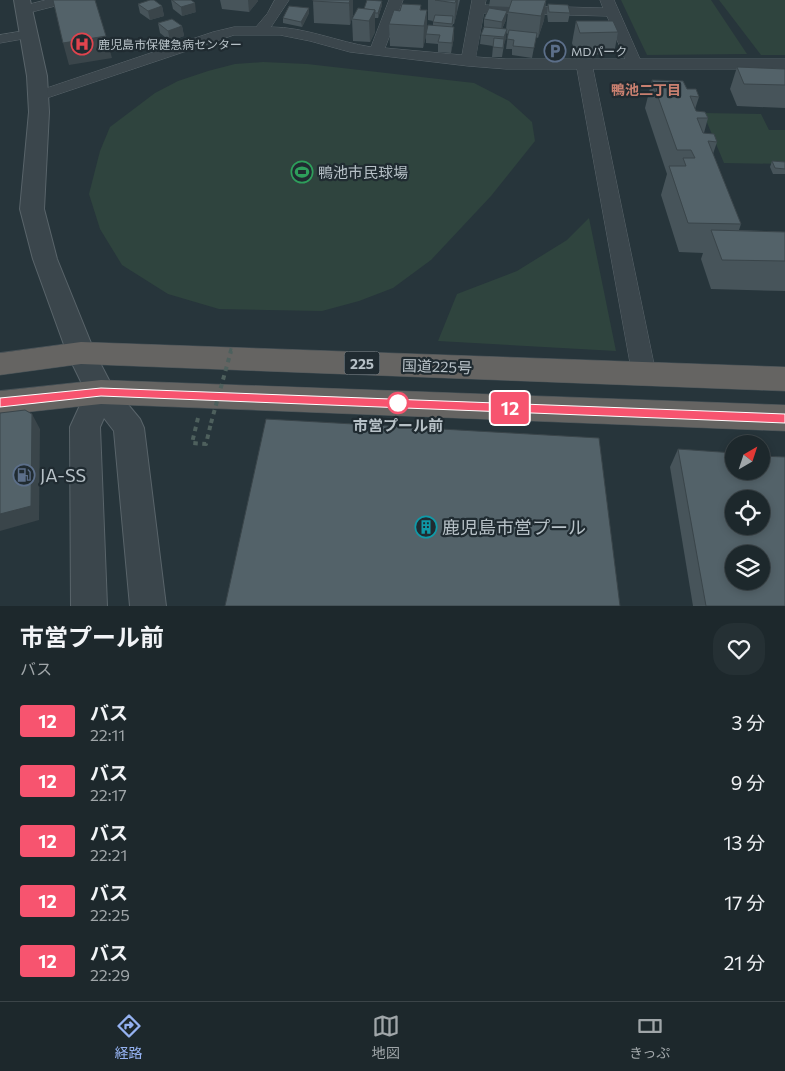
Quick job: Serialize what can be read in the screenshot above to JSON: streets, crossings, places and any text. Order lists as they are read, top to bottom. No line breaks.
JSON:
{"streets":{"highway":["225","国道225号"]},"districts":["鴨池二丁目"],"places":{"hospital":["鹿児島市保健急病センター"],"parking":["MDパーク"],"sports":["鴨池市民球場"],"other":["市営プール前"],"fuel station":["JA-SS"],"building":["鹿児島市営プール"]},"lines":["bus line 12"],"north":"top right","page":{"on_map":"12","heading":["市営プール前","バス"],"list":[{"mark":"12","name":"バス","note":"22:11","value":"3 分"},{"mark":"12","name":"バス","note":"22:17","value":"9 分"},{"mark":"12","name":"バス","note":"22:21","value":"13 分"},{"mark":"12","name":"バス","note":"22:25","value":"17 分"},{"mark":"12","name":"バス","note":"22:29","value":"21 分"}],"tabs":["経路","地図","きっぷ"]}}
